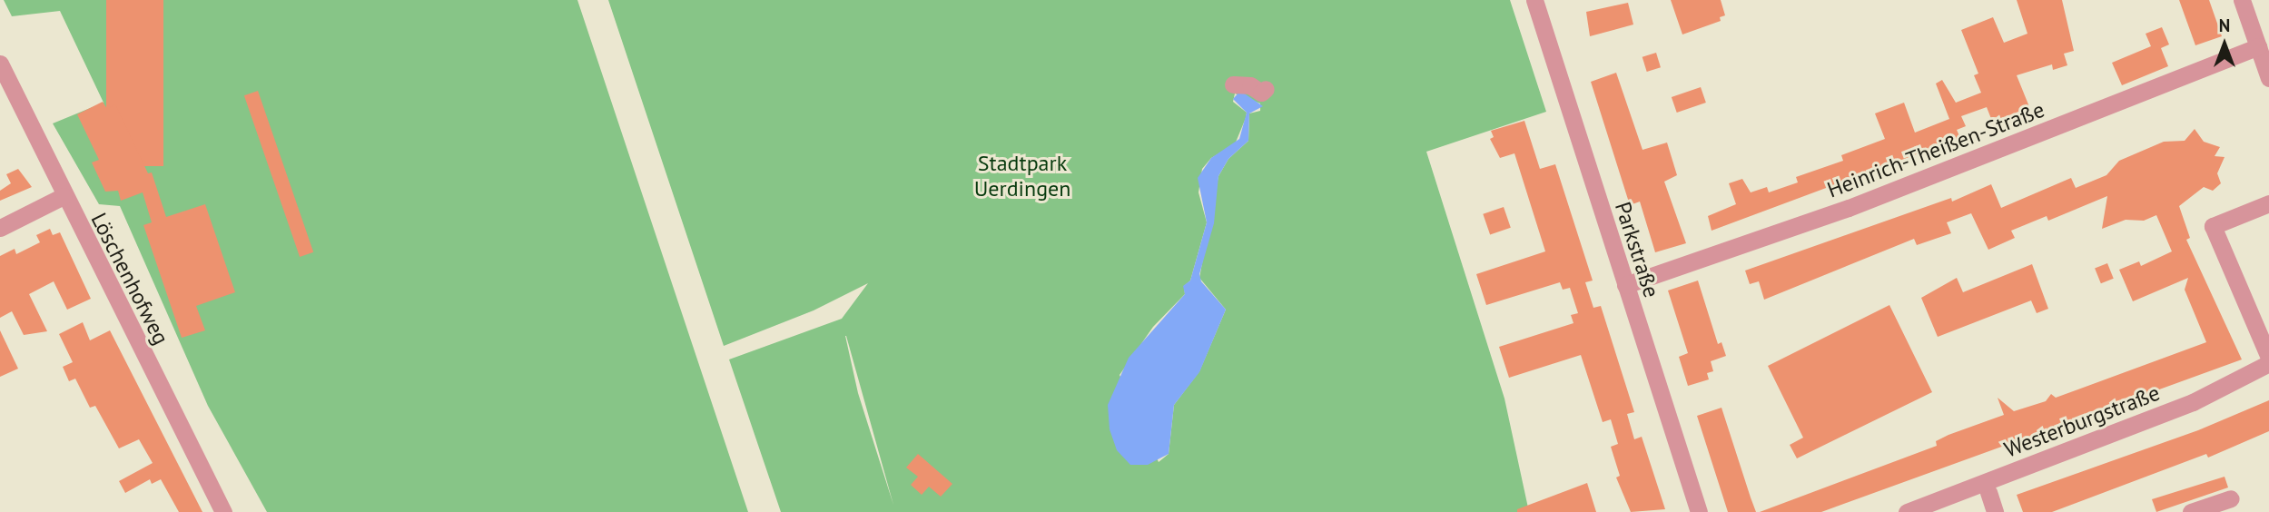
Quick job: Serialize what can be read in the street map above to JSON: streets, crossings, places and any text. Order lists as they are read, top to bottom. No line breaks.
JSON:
{"streets":{"street":["Heinrich-Theißen-Straße","Parkstraße","Löschenhofweg","Westerburgstraße"]},"crossings":[["Heinrich-Theißen-Straße","Parkstraße"]],"parks":["Stadtpark Uerdingen"],"north":"top"}
